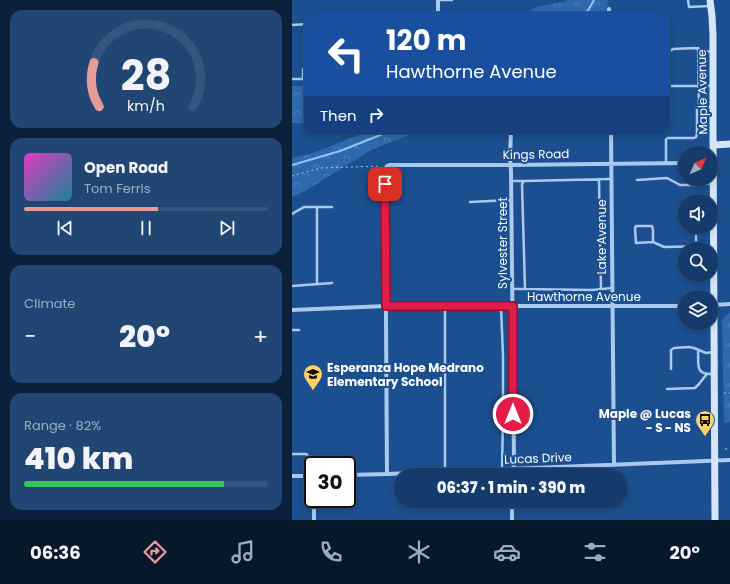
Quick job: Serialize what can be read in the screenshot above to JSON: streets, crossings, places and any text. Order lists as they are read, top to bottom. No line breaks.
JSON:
{"streets":{"main road":["Maple Avenue"],"street":["Kings Road","Lake Avenue","Sylvester Street","Hawthorne Avenue","Lucas Drive"]},"crossings":[["Maple Avenue","Lucas Drive"],["Kings Road","Lake Avenue"],["Kings Road","Sylvester Street"],["Lake Avenue","Hawthorne Avenue"],["Lake Avenue","Lucas Drive"],["Sylvester Street","Hawthorne Avenue"]],"places":{"school or university":["Esperanza Hope Medrano Elementary School"],"bus stop":["Maple @ Lucas - S - NS"]},"north":"top right","page":{"turn":["120 m","Hawthorne Avenue"],"then":"Then","song":["Open Road","Tom Ferris"],"tile":["Climate",["Range · 82%","410 km"]],"heat":["−","20°","+"],"limit":"30","trip":"06:37 · 1 min · 390 m","tabs":["06:36","20°"],"gauge":["28","km/h"]}}
